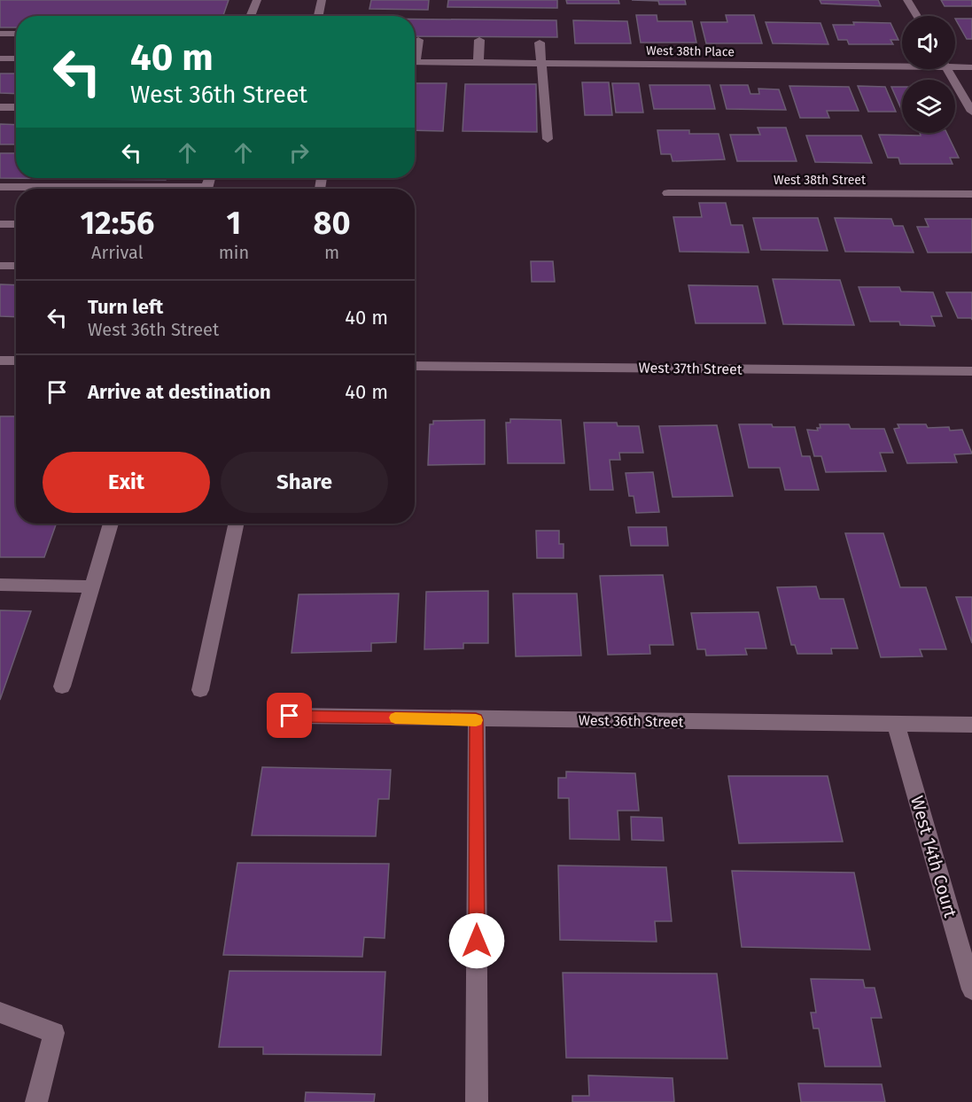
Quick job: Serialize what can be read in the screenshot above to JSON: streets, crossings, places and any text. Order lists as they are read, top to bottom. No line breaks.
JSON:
{"streets":{"street":["West 38th Place","West 38th Street","West 37th Street","West 36th Street","West 14th Court"]},"crossings":[["West 36th Street","West 14th Court"]],"page":{"turn":["40 m","West 36th Street"],"eta":["12:56","Arrival","1","min","80","m"],"list":[{"name":"Turn left","note":"West 36th Street","value":"40 m"},{"name":"Arrive at destination","value":"40 m"}],"buttons":["Exit","Share"]}}
